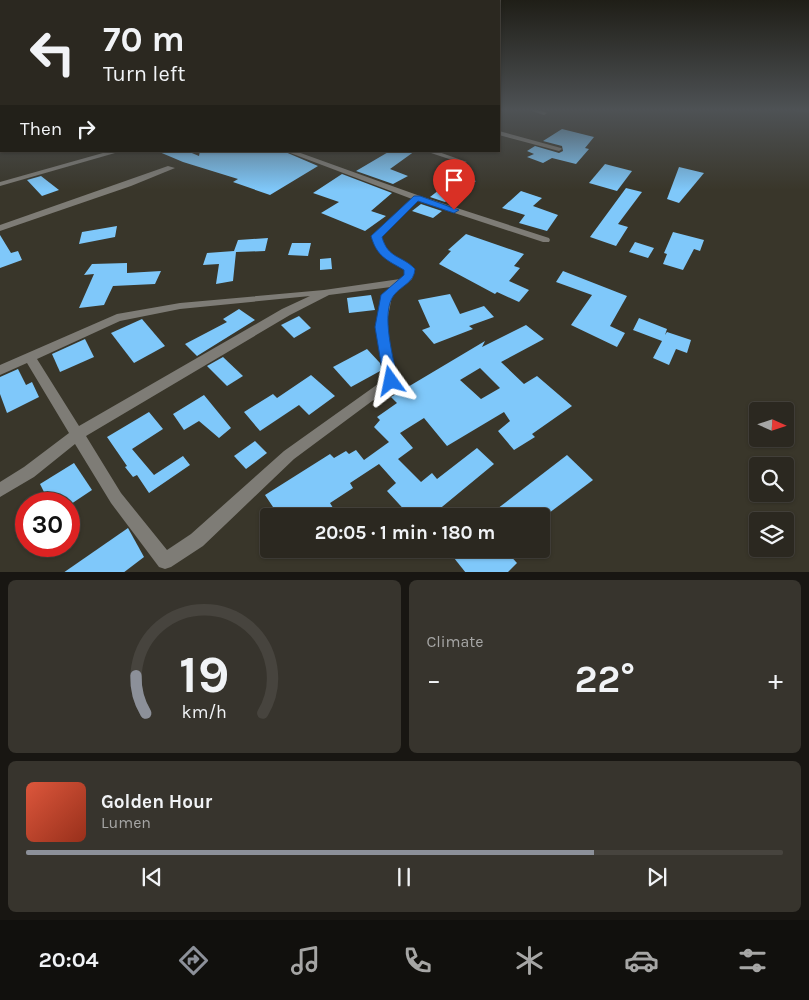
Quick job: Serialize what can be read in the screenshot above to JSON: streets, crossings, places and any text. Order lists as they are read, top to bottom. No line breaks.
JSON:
{"north":"right","page":{"turn":["70 m","Turn left"],"then":"Then","limit":"30","trip":"20:05 · 1 min · 180 m","tile":"Climate","heat":["−","22°","+"],"song":["Golden Hour","Lumen"],"tabs":"20:04","gauge":["19","km/h"]}}
